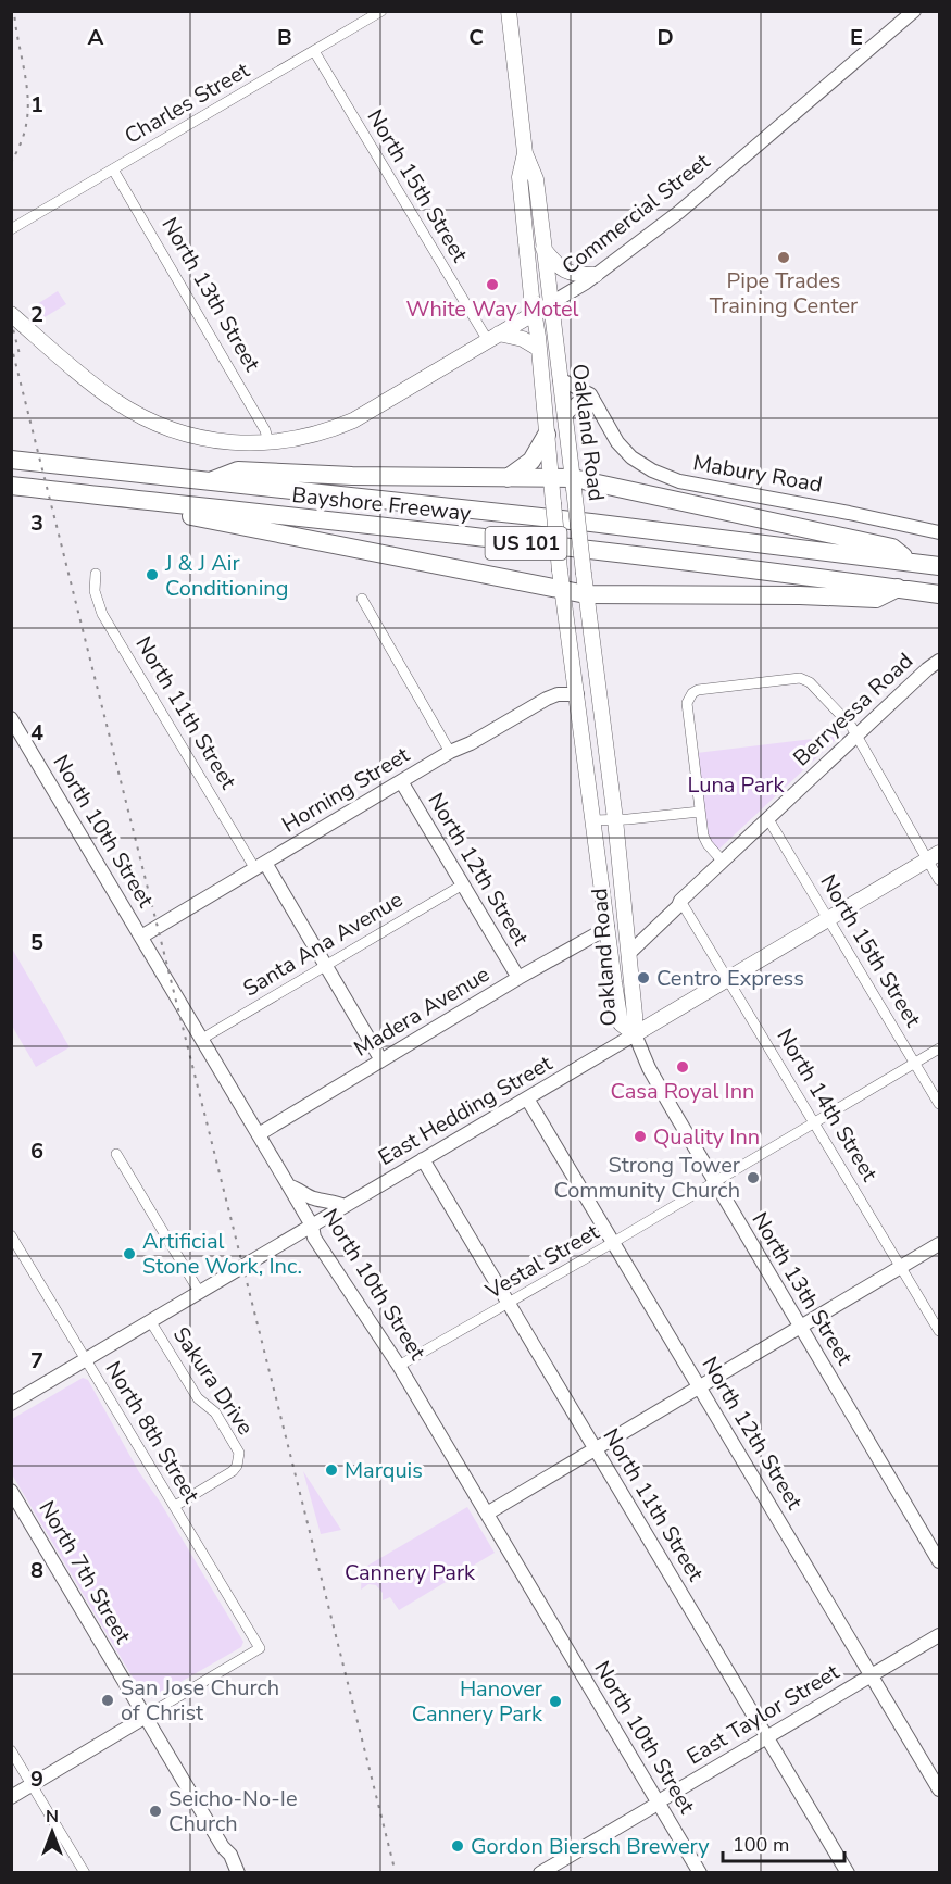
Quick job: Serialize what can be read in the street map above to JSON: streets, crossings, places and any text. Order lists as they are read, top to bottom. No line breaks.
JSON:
{"streets":{"highway":["Bayshore Freeway","US 101"],"main road":["Commercial Street","North 13th Street","Oakland Road","Mabury Road","Berryessa Road","North 11th Street","Horning Street","North 10th Street","North 12th Street","Madera Avenue","East Hedding Street","North 7th Street","East Taylor Street"],"street":["Charles Street","North 15th Street","Santa Ana Avenue","North 14th Street","Vestal Street","Sakura Drive","North 8th Street"]},"crossings":[["Charles Street","North 15th Street"],["Charles Street","North 13th Street"],["North 15th Street","Commercial Street"],["North 15th Street","Berryessa Road"],["North 15th Street","East Hedding Street"],["North 15th Street","Vestal Street"],["Commercial Street","North 13th Street"],["Commercial Street","Oakland Road"],["North 13th Street","Oakland Road"],["North 13th Street","East Hedding Street"],["North 13th Street","Vestal Street"],["Oakland Road","Mabury Road"],["Oakland Road","Berryessa Road"],["Oakland Road","Horning Street"],["Oakland Road","Madera Avenue"],["Oakland Road","East Hedding Street"],["Berryessa Road","North 14th Street"],["North 11th Street","Horning Street"],["North 11th Street","Santa Ana Avenue"],["North 11th Street","Madera Avenue"],["North 11th Street","East Hedding Street"],["North 11th Street","Vestal Street"],["North 11th Street","East Taylor Street"],["Horning Street","North 10th Street"],["Horning Street","North 12th Street"],["North 10th Street","Santa Ana Avenue"],["North 10th Street","Madera Avenue"],["North 10th Street","East Hedding Street"],["North 10th Street","Vestal Street"],["North 10th Street","East Taylor Street"],["North 12th Street","Santa Ana Avenue"],["North 12th Street","Madera Avenue"],["North 12th Street","East Hedding Street"],["North 12th Street","Vestal Street"],["North 12th Street","East Taylor Street"],["North 14th Street","East Hedding Street"],["North 14th Street","Vestal Street"],["East Hedding Street","Sakura Drive"],["East Hedding Street","North 8th Street"],["Sakura Drive","North 8th Street"],["North 8th Street","North 7th Street"]],"parks":["Luna Park","Cannery Park"],"places":["Pipe Trades Training Center","White Way Motel","J & J Air Conditioning","Centro Express","Casa Royal Inn","Quality Inn","Strong Tower Community Church","Artificial Stone Work, Inc.","Marquis","San Jose Church of Christ","Hanover Cannery Park","Seicho-No-Ie Church","Gordon Biersch Brewery"],"scale_bar":"100 m","north":"top","grid":{"columns":["A","B","C","D","E"],"rows":["1","2","3","4","5","6","7","8","9"]}}
